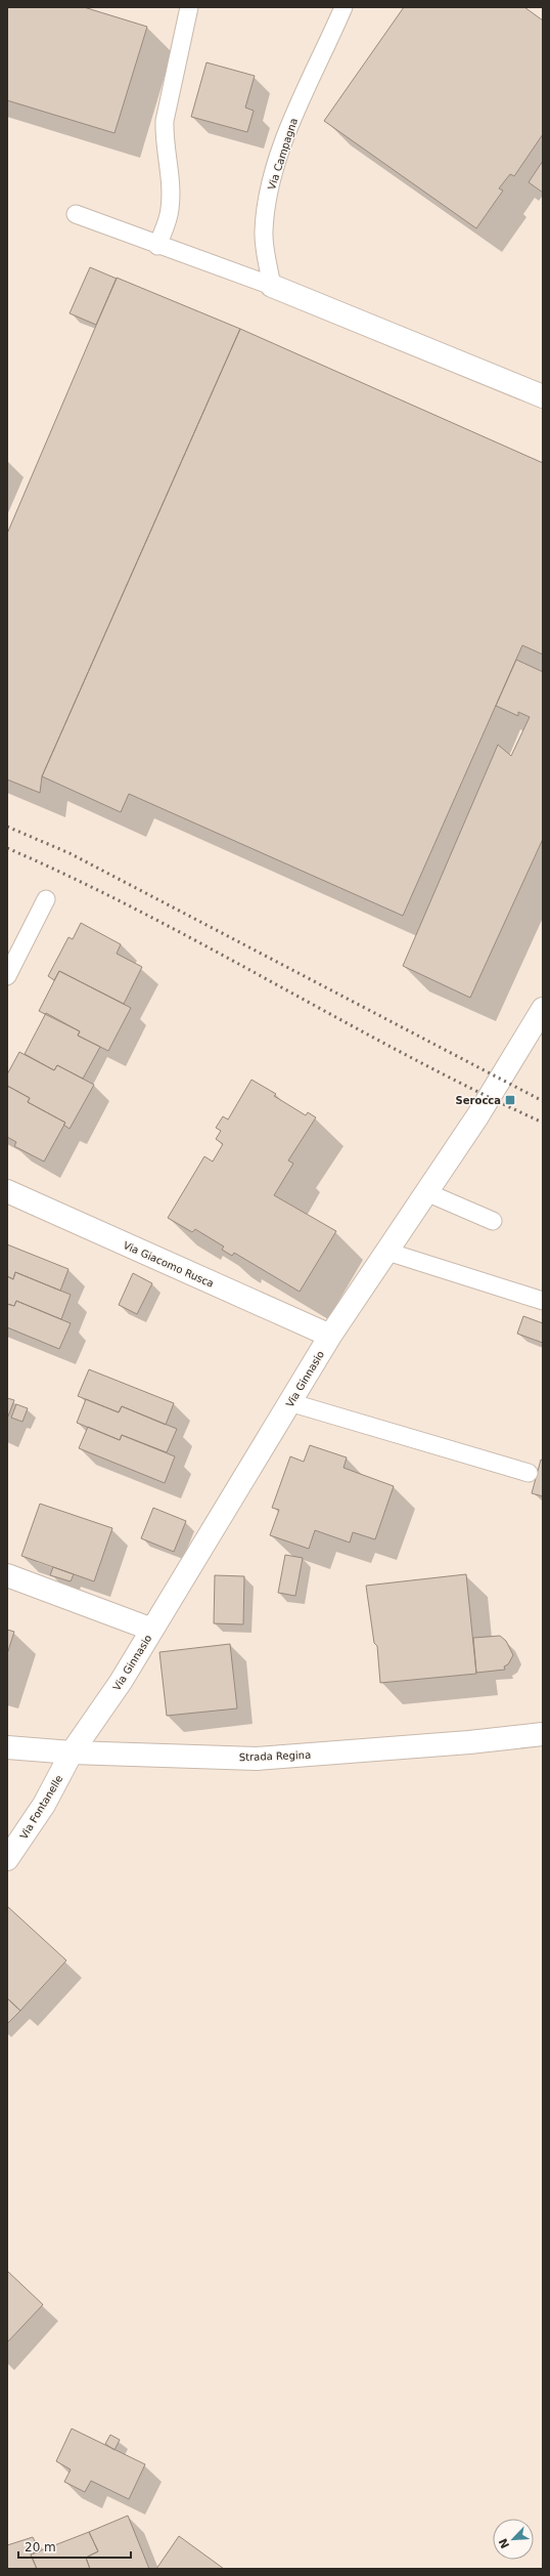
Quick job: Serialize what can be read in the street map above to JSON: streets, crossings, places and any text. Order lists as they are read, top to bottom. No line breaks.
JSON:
{"streets":{"street":["Via Giacomo Rusca","Via Ginnasio","Strada Regina","Via Fontanelle"],"lane":["Via Campagna"]},"crossings":[["Via Giacomo Rusca","Via Ginnasio"],["Via Ginnasio","Strada Regina"],["Via Ginnasio","Via Fontanelle"],["Strada Regina","Via Fontanelle"]],"places":{"transit":["Serocca"]},"scale_bar":"20 m","north":"bottom left"}
